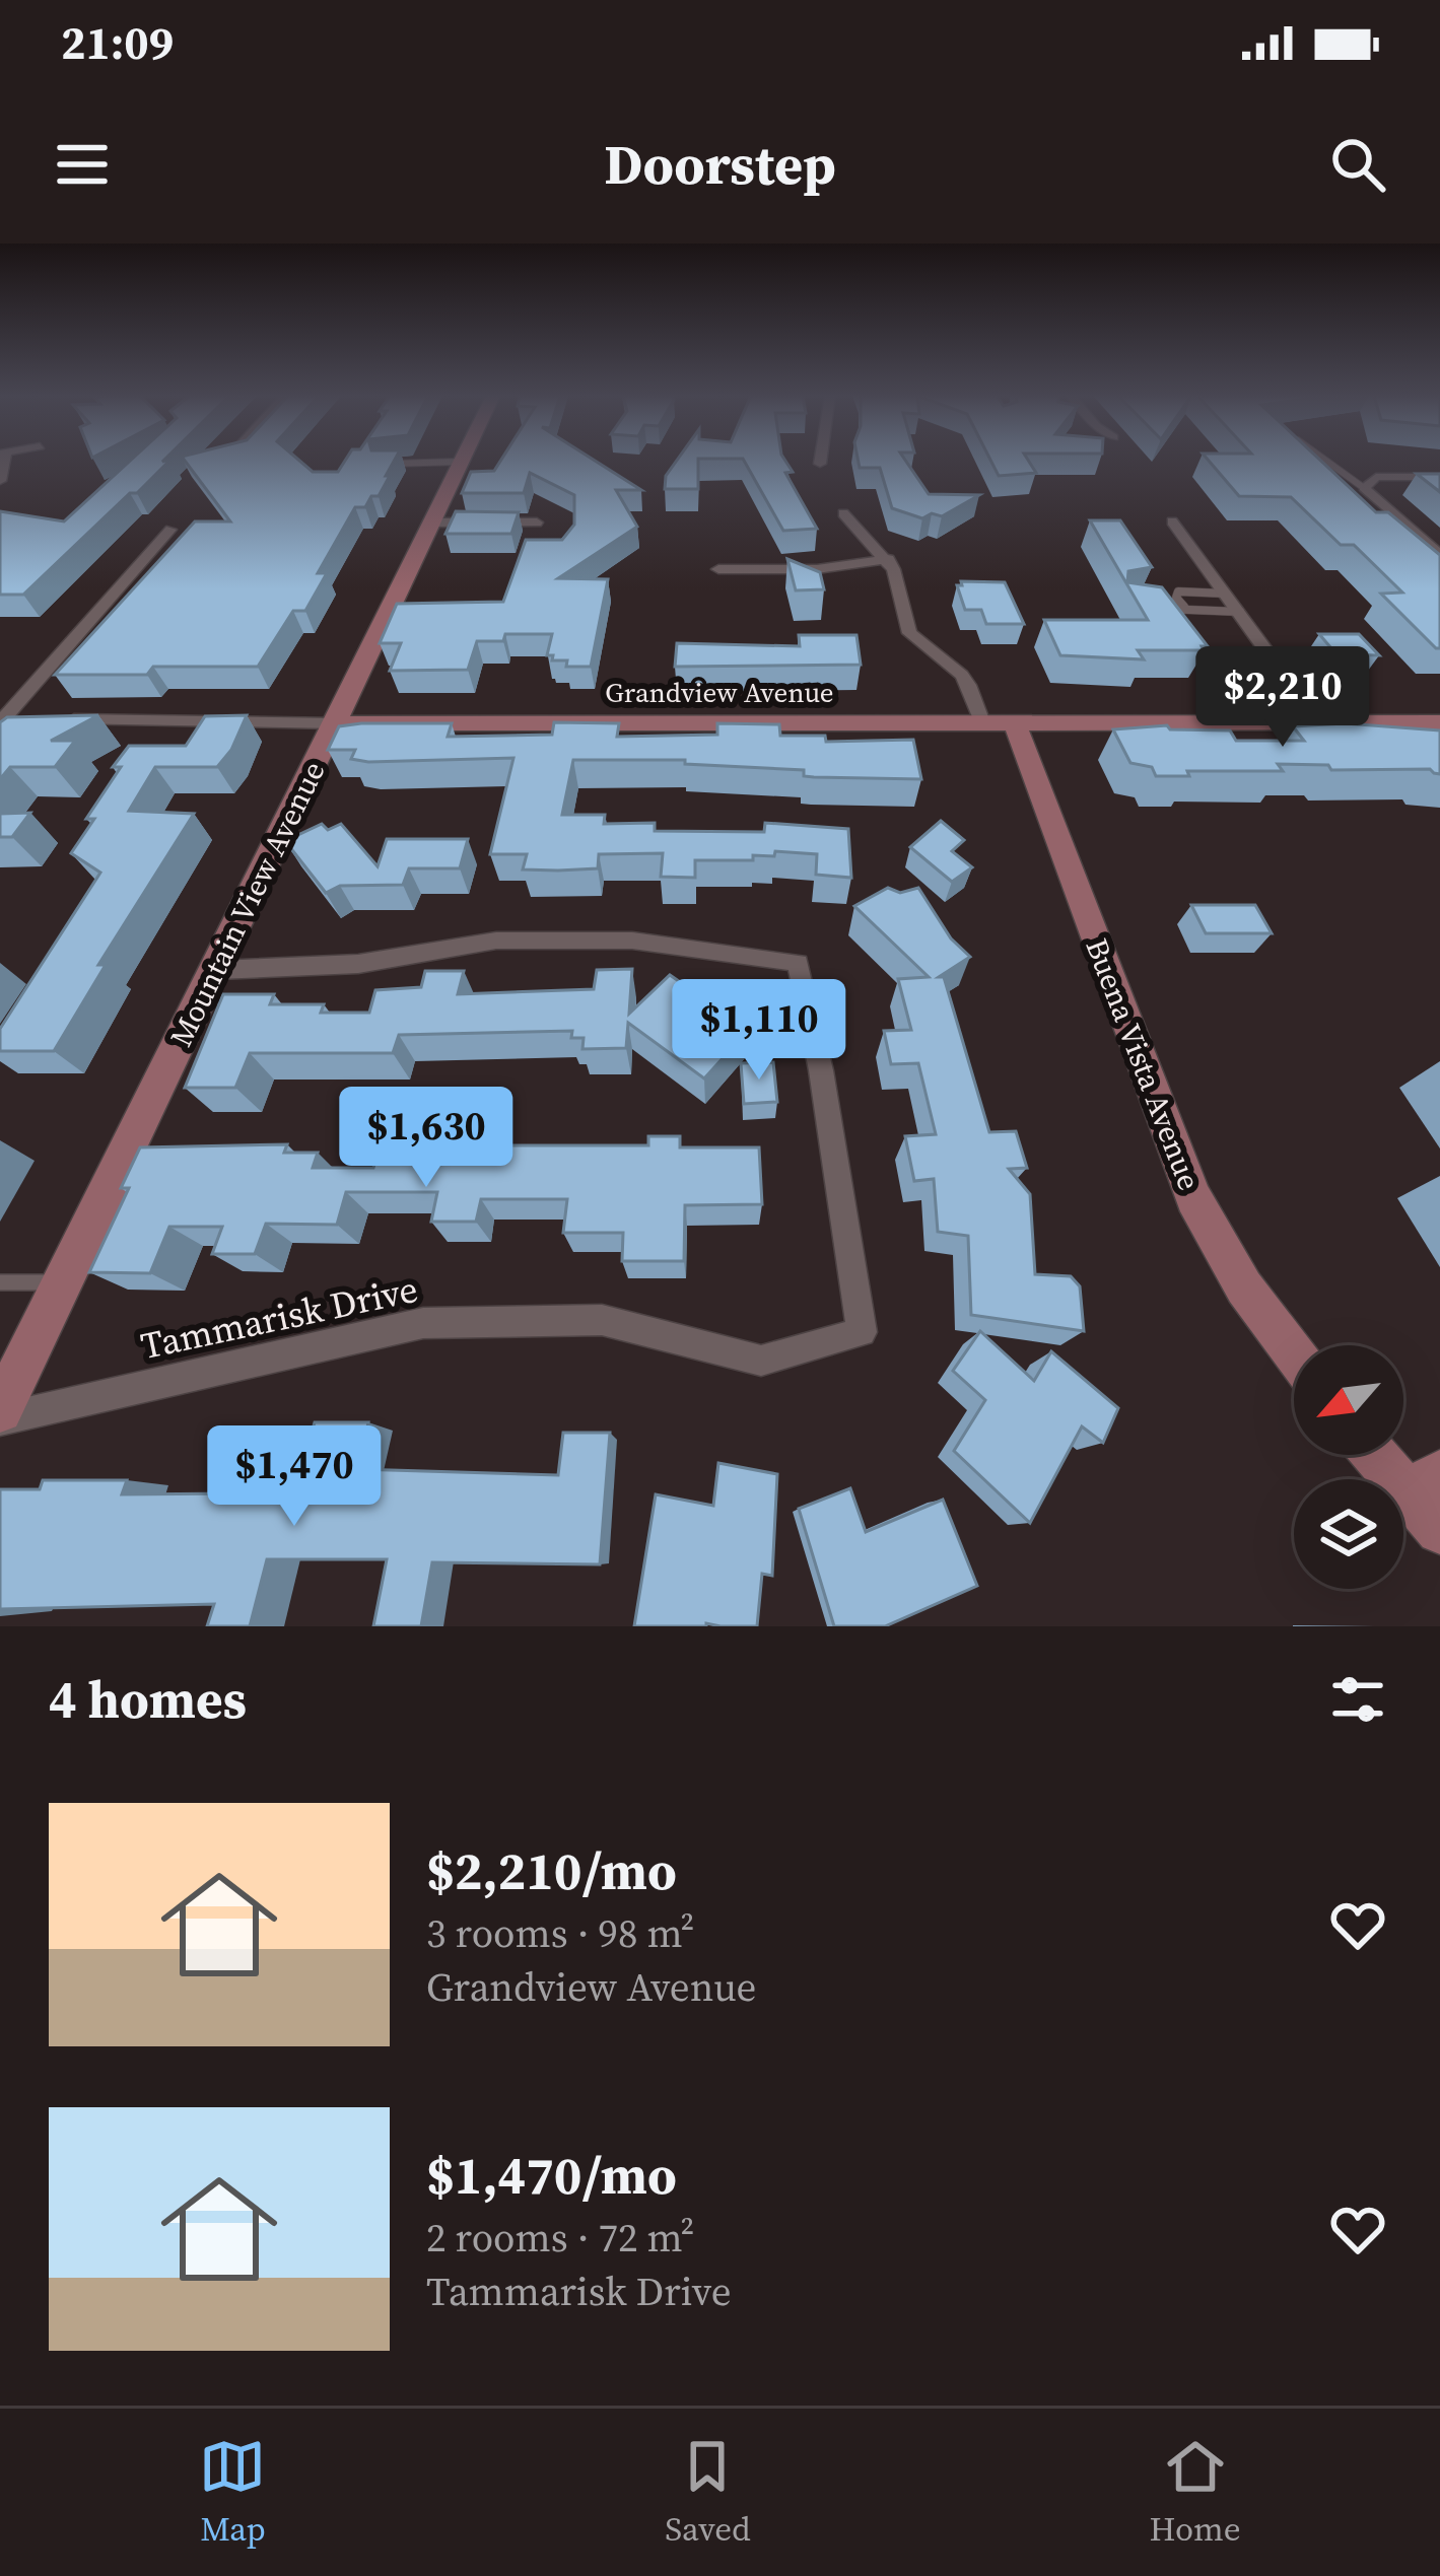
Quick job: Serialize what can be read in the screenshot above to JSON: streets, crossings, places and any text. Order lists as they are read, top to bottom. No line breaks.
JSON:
{"streets":{"street":["Grandview Avenue","Mountain View Avenue","Buena Vista Avenue","Tammarisk Drive"]},"crossings":[["Grandview Avenue","Mountain View Avenue"],["Grandview Avenue","Buena Vista Avenue"],["Mountain View Avenue","Tammarisk Drive"]],"north":"bottom left","page":{"status":"21:09","header":"Doorstep","price":["$2,210","$1,110","$1,630","$1,470"],"heading":"4 homes","list":[{"name":"$2,210/mo","note":"3 rooms · 98 m² · Grandview Avenue"},{"name":"$1,470/mo","note":"2 rooms · 72 m² · Tammarisk Drive"}],"tabs":["Map","Saved","Home"]}}
